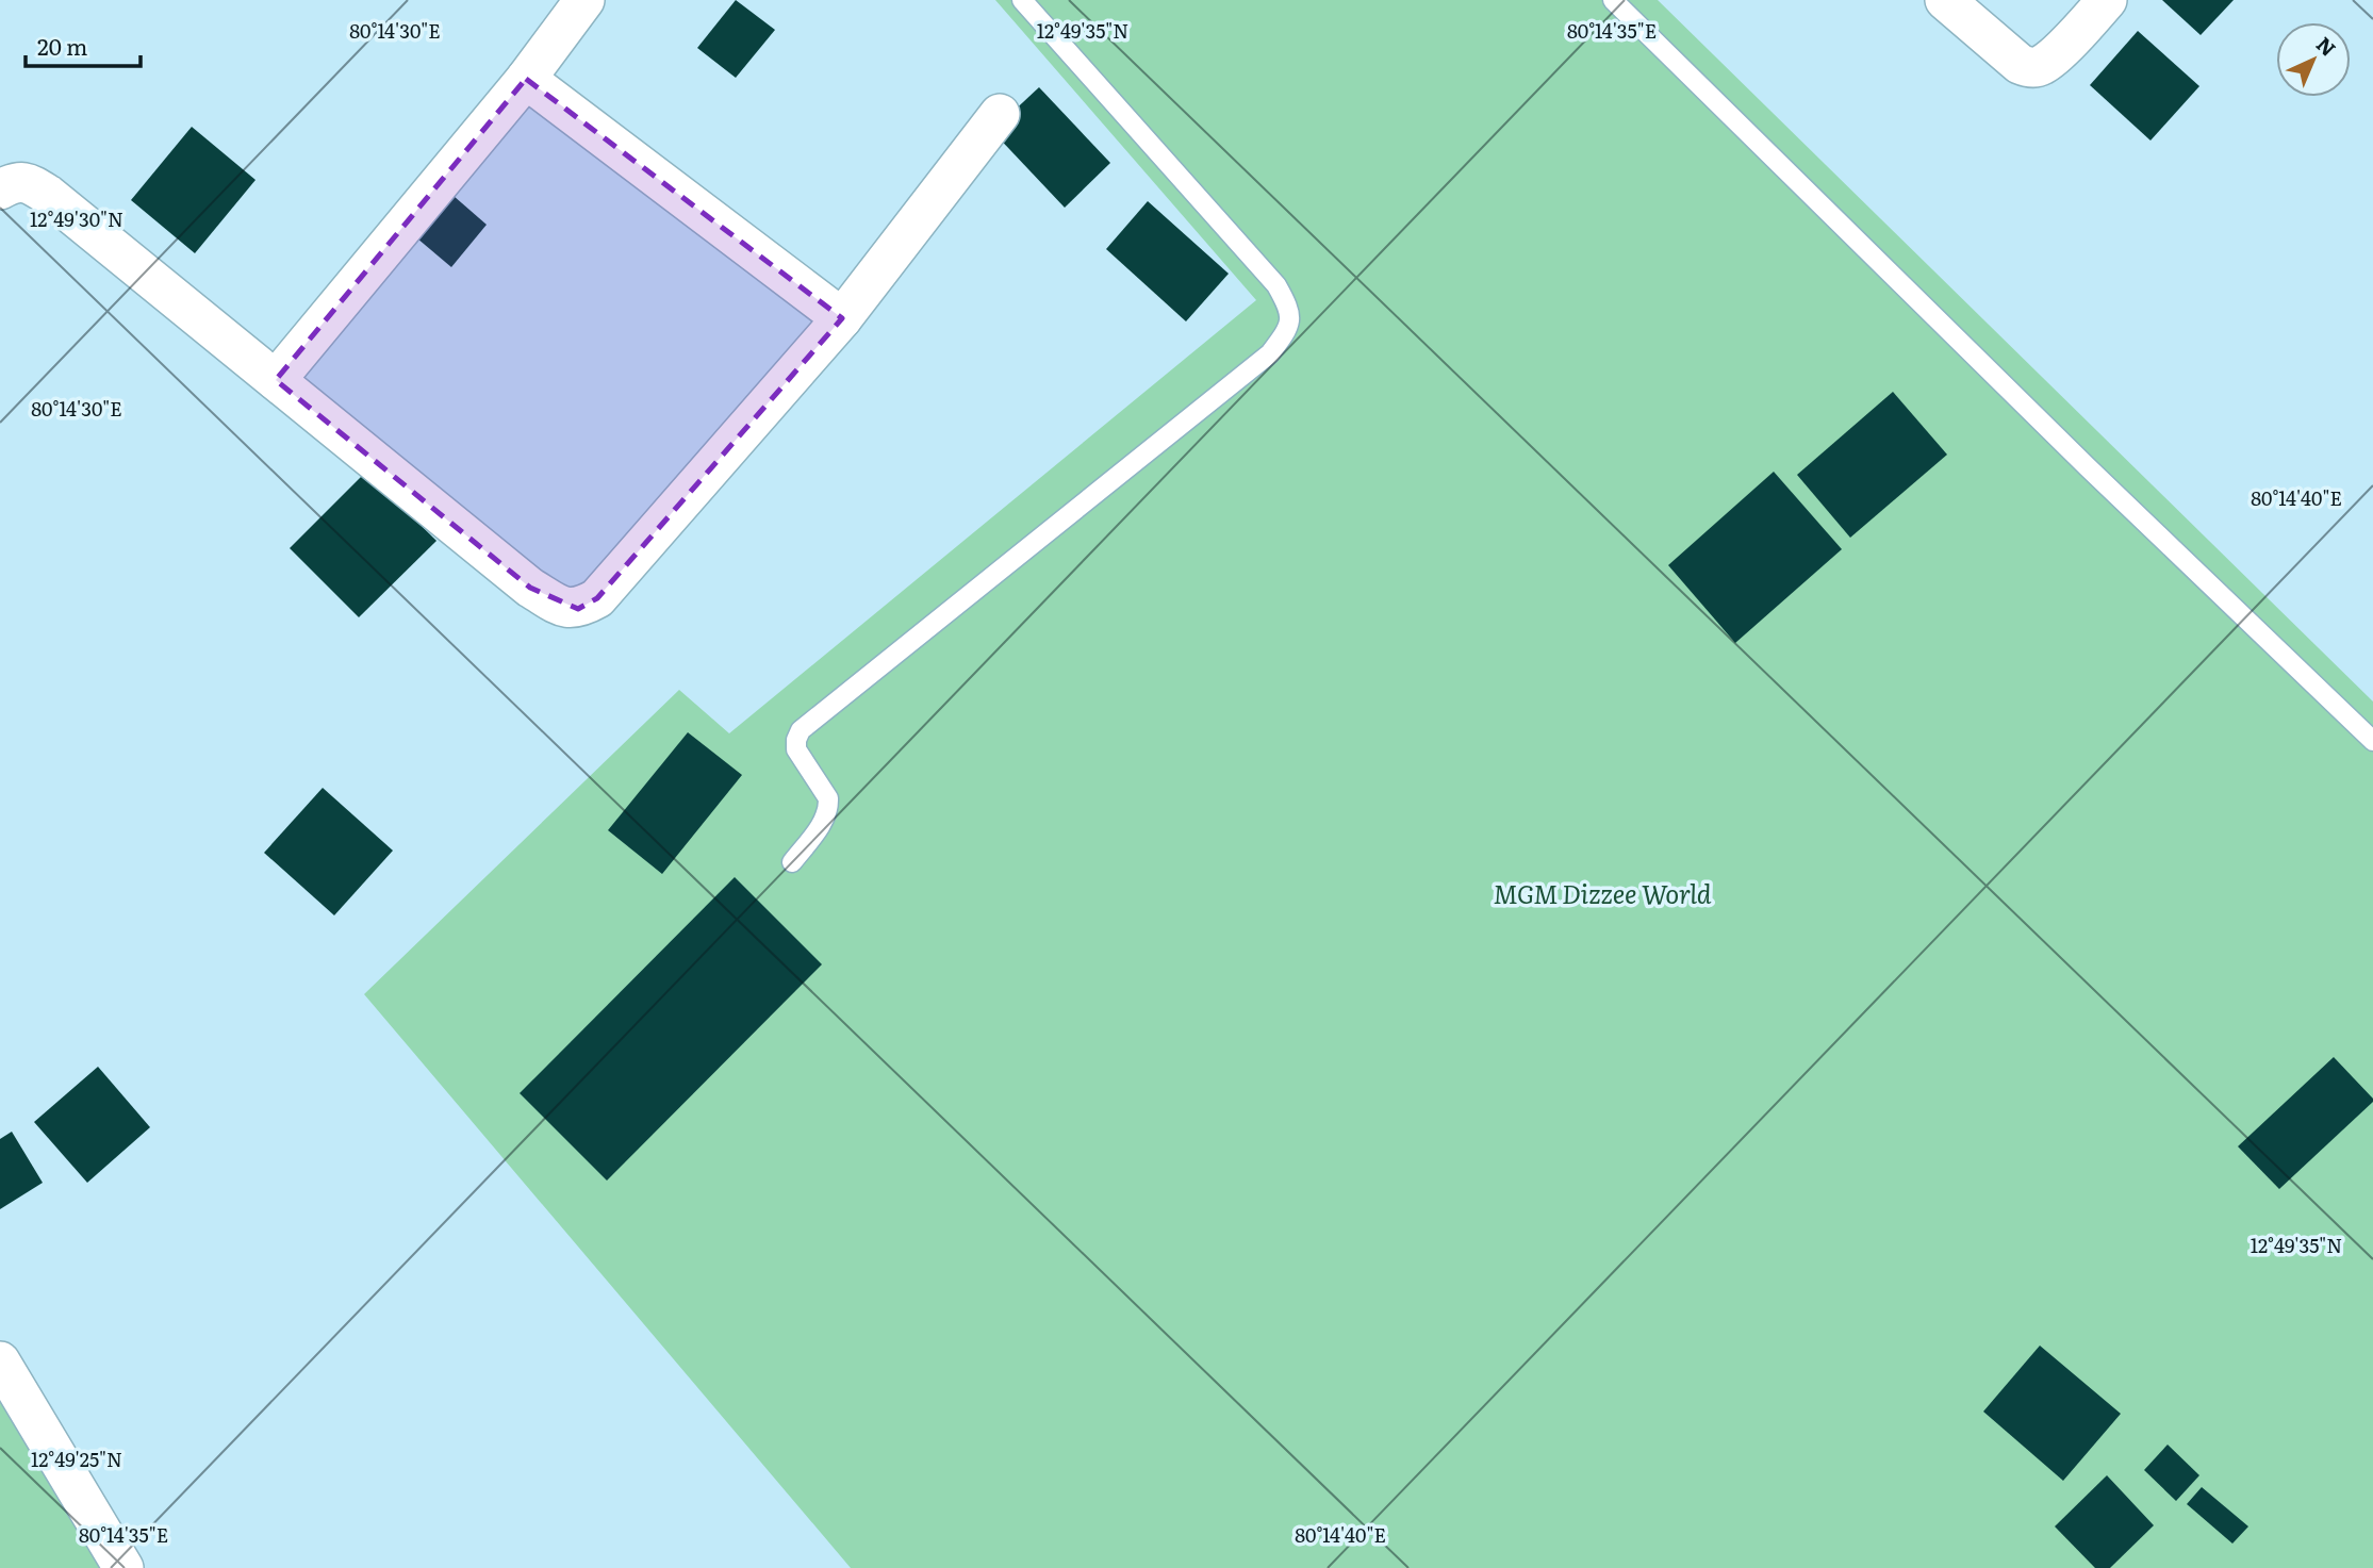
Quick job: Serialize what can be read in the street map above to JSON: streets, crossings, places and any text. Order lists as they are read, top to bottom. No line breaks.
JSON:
{"parks":["MGM Dizzee World"],"scale_bar":"20 m","north":"top right","coordinates":["12°49'35\"N","80°14'30\"E","80°14'35\"E","12°49'30\"N","80°14'40\"E","12°49'25\"N"]}
